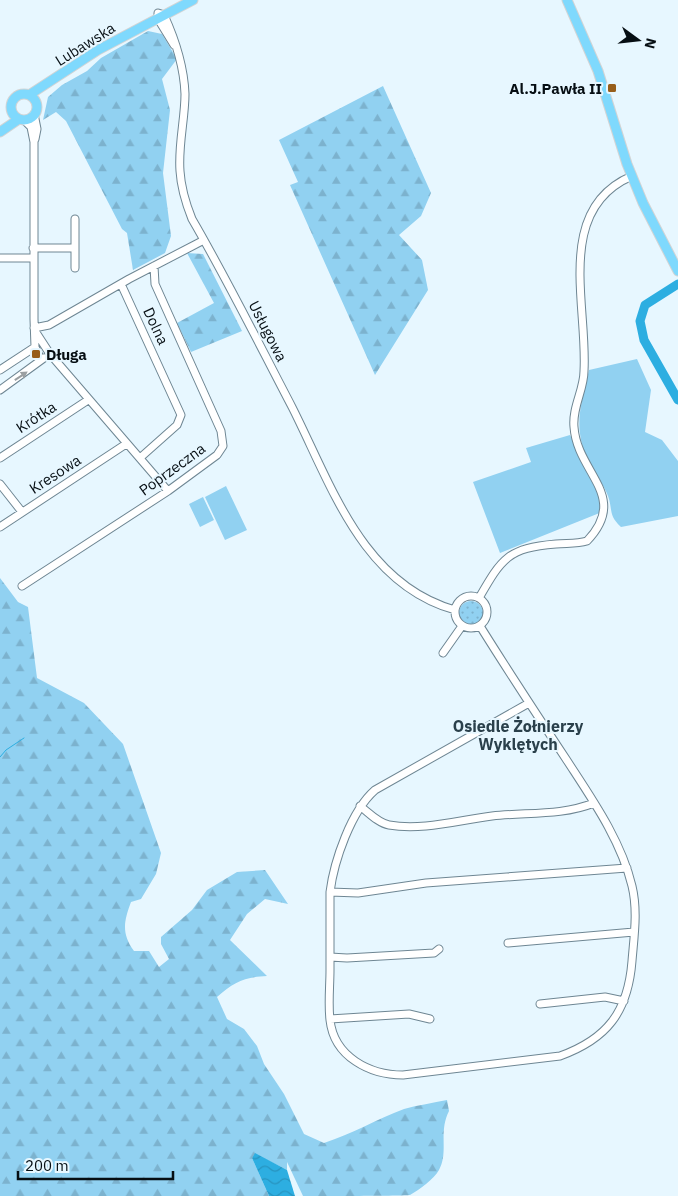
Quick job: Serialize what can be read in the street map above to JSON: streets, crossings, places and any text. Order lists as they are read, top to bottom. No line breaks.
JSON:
{"streets":{"main road":["Lubawska"],"street":["Dolna","Usługowa","Krótka","Poprzeczna","Kresowa"]},"crossings":[["Lubawska","Usługowa"]],"districts":["Osiedle Żołnierzy Wyklętych"],"places":{"transit":["Al.J.Pawła II","Długa"]},"scale_bar":"200 m","north":"right"}
